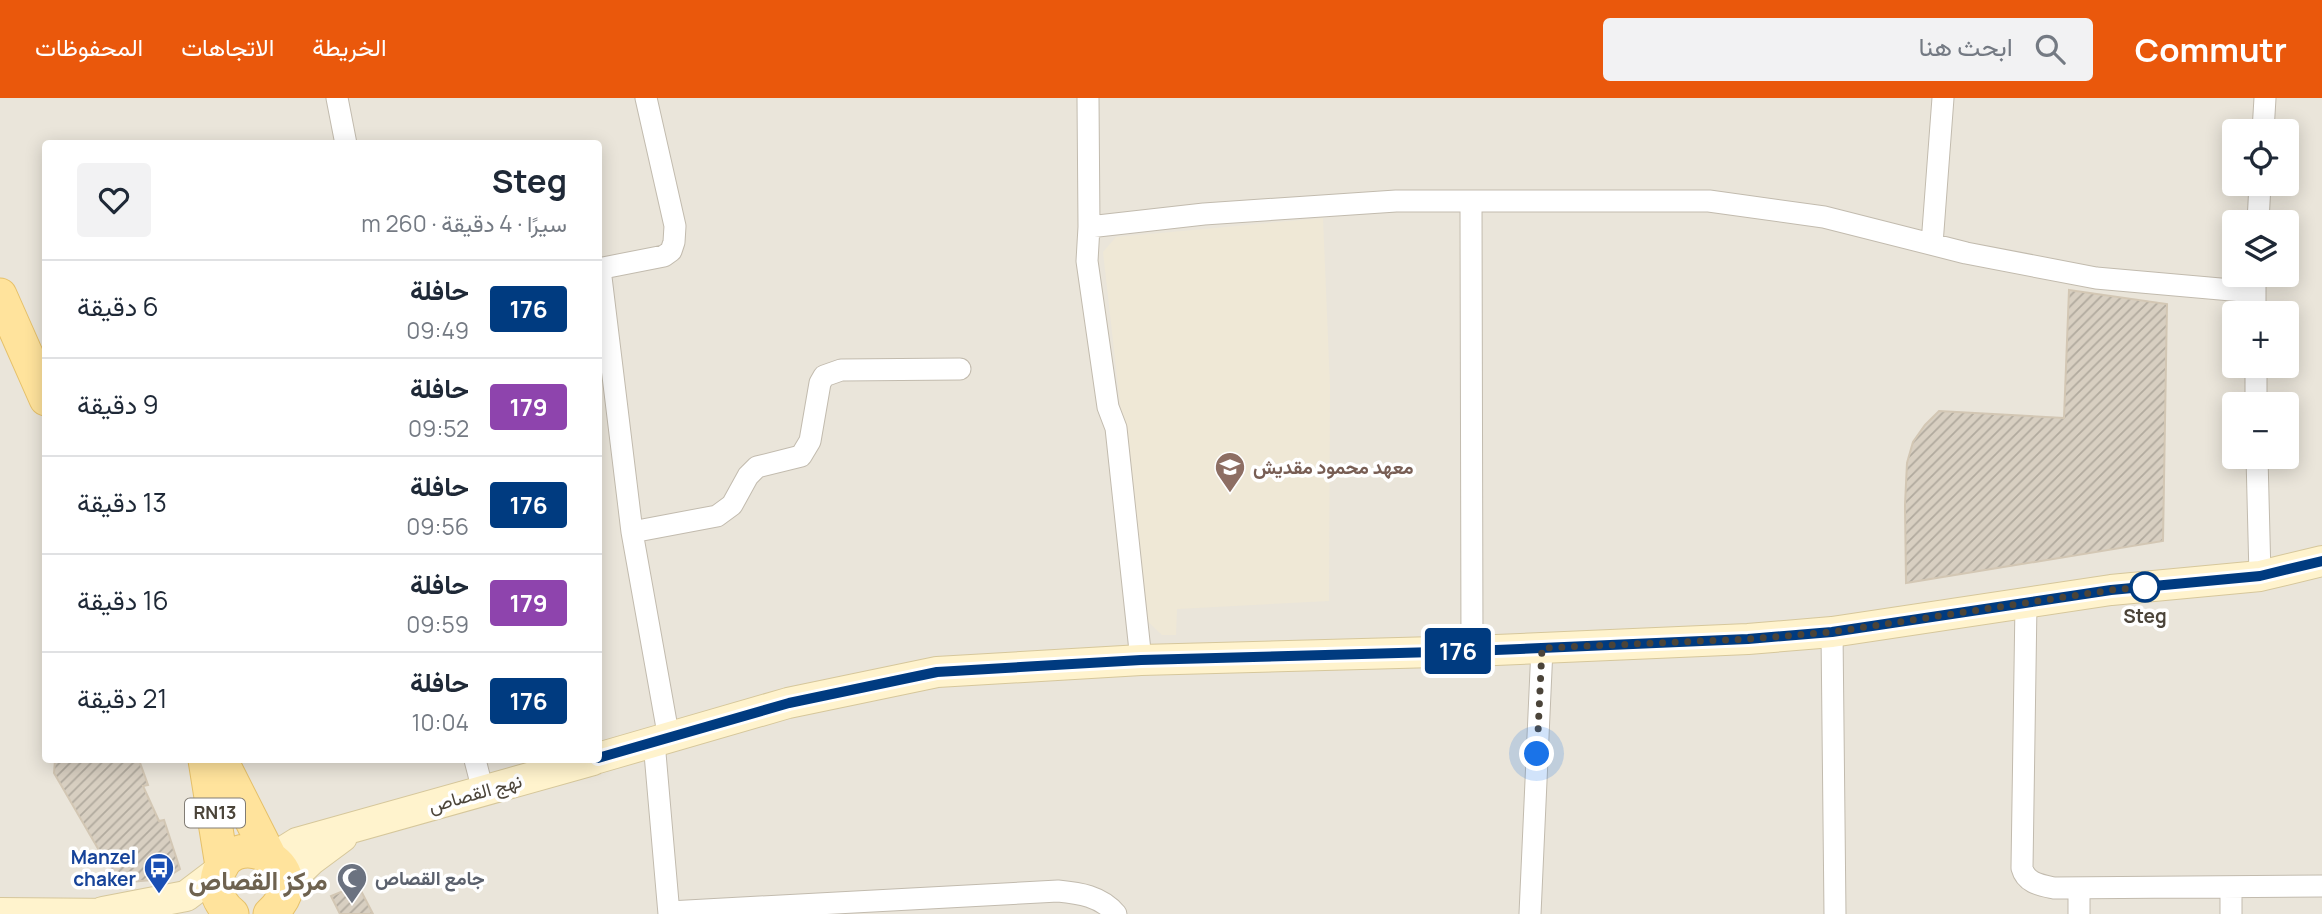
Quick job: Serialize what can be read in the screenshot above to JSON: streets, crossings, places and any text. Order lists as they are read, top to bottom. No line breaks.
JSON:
{"streets":{"main road":["RN13"],"street":["نهج القصاص"]},"crossings":[["نهج القصاص","RN13"]],"districts":["مركز القصاص"],"places":{"school or university":["معهد محمود مقديش"],"other":["Steg"],"bus stop":["Manzel chaker"],"mosque":["جامع القصاص"]},"lines":["bus line 176"],"page":{"header":"Commutr","search":"ابحث هنا","nav":["الخريطة","الاتجاهات","المحفوظات"],"on_map":"176","map_buttons":["+","−"],"heading":["Steg","سيرًا · 4 دقيقة · 260 m"],"list":[{"mark":"176","name":"حافلة","note":"09:49","value":"6 دقيقة"},{"mark":"179","name":"حافلة","note":"09:52","value":"9 دقيقة"},{"mark":"176","name":"حافلة","note":"09:56","value":"13 دقيقة"},{"mark":"179","name":"حافلة","note":"09:59","value":"16 دقيقة"},{"mark":"176","name":"حافلة","note":"10:04","value":"21 دقيقة"}]}}
